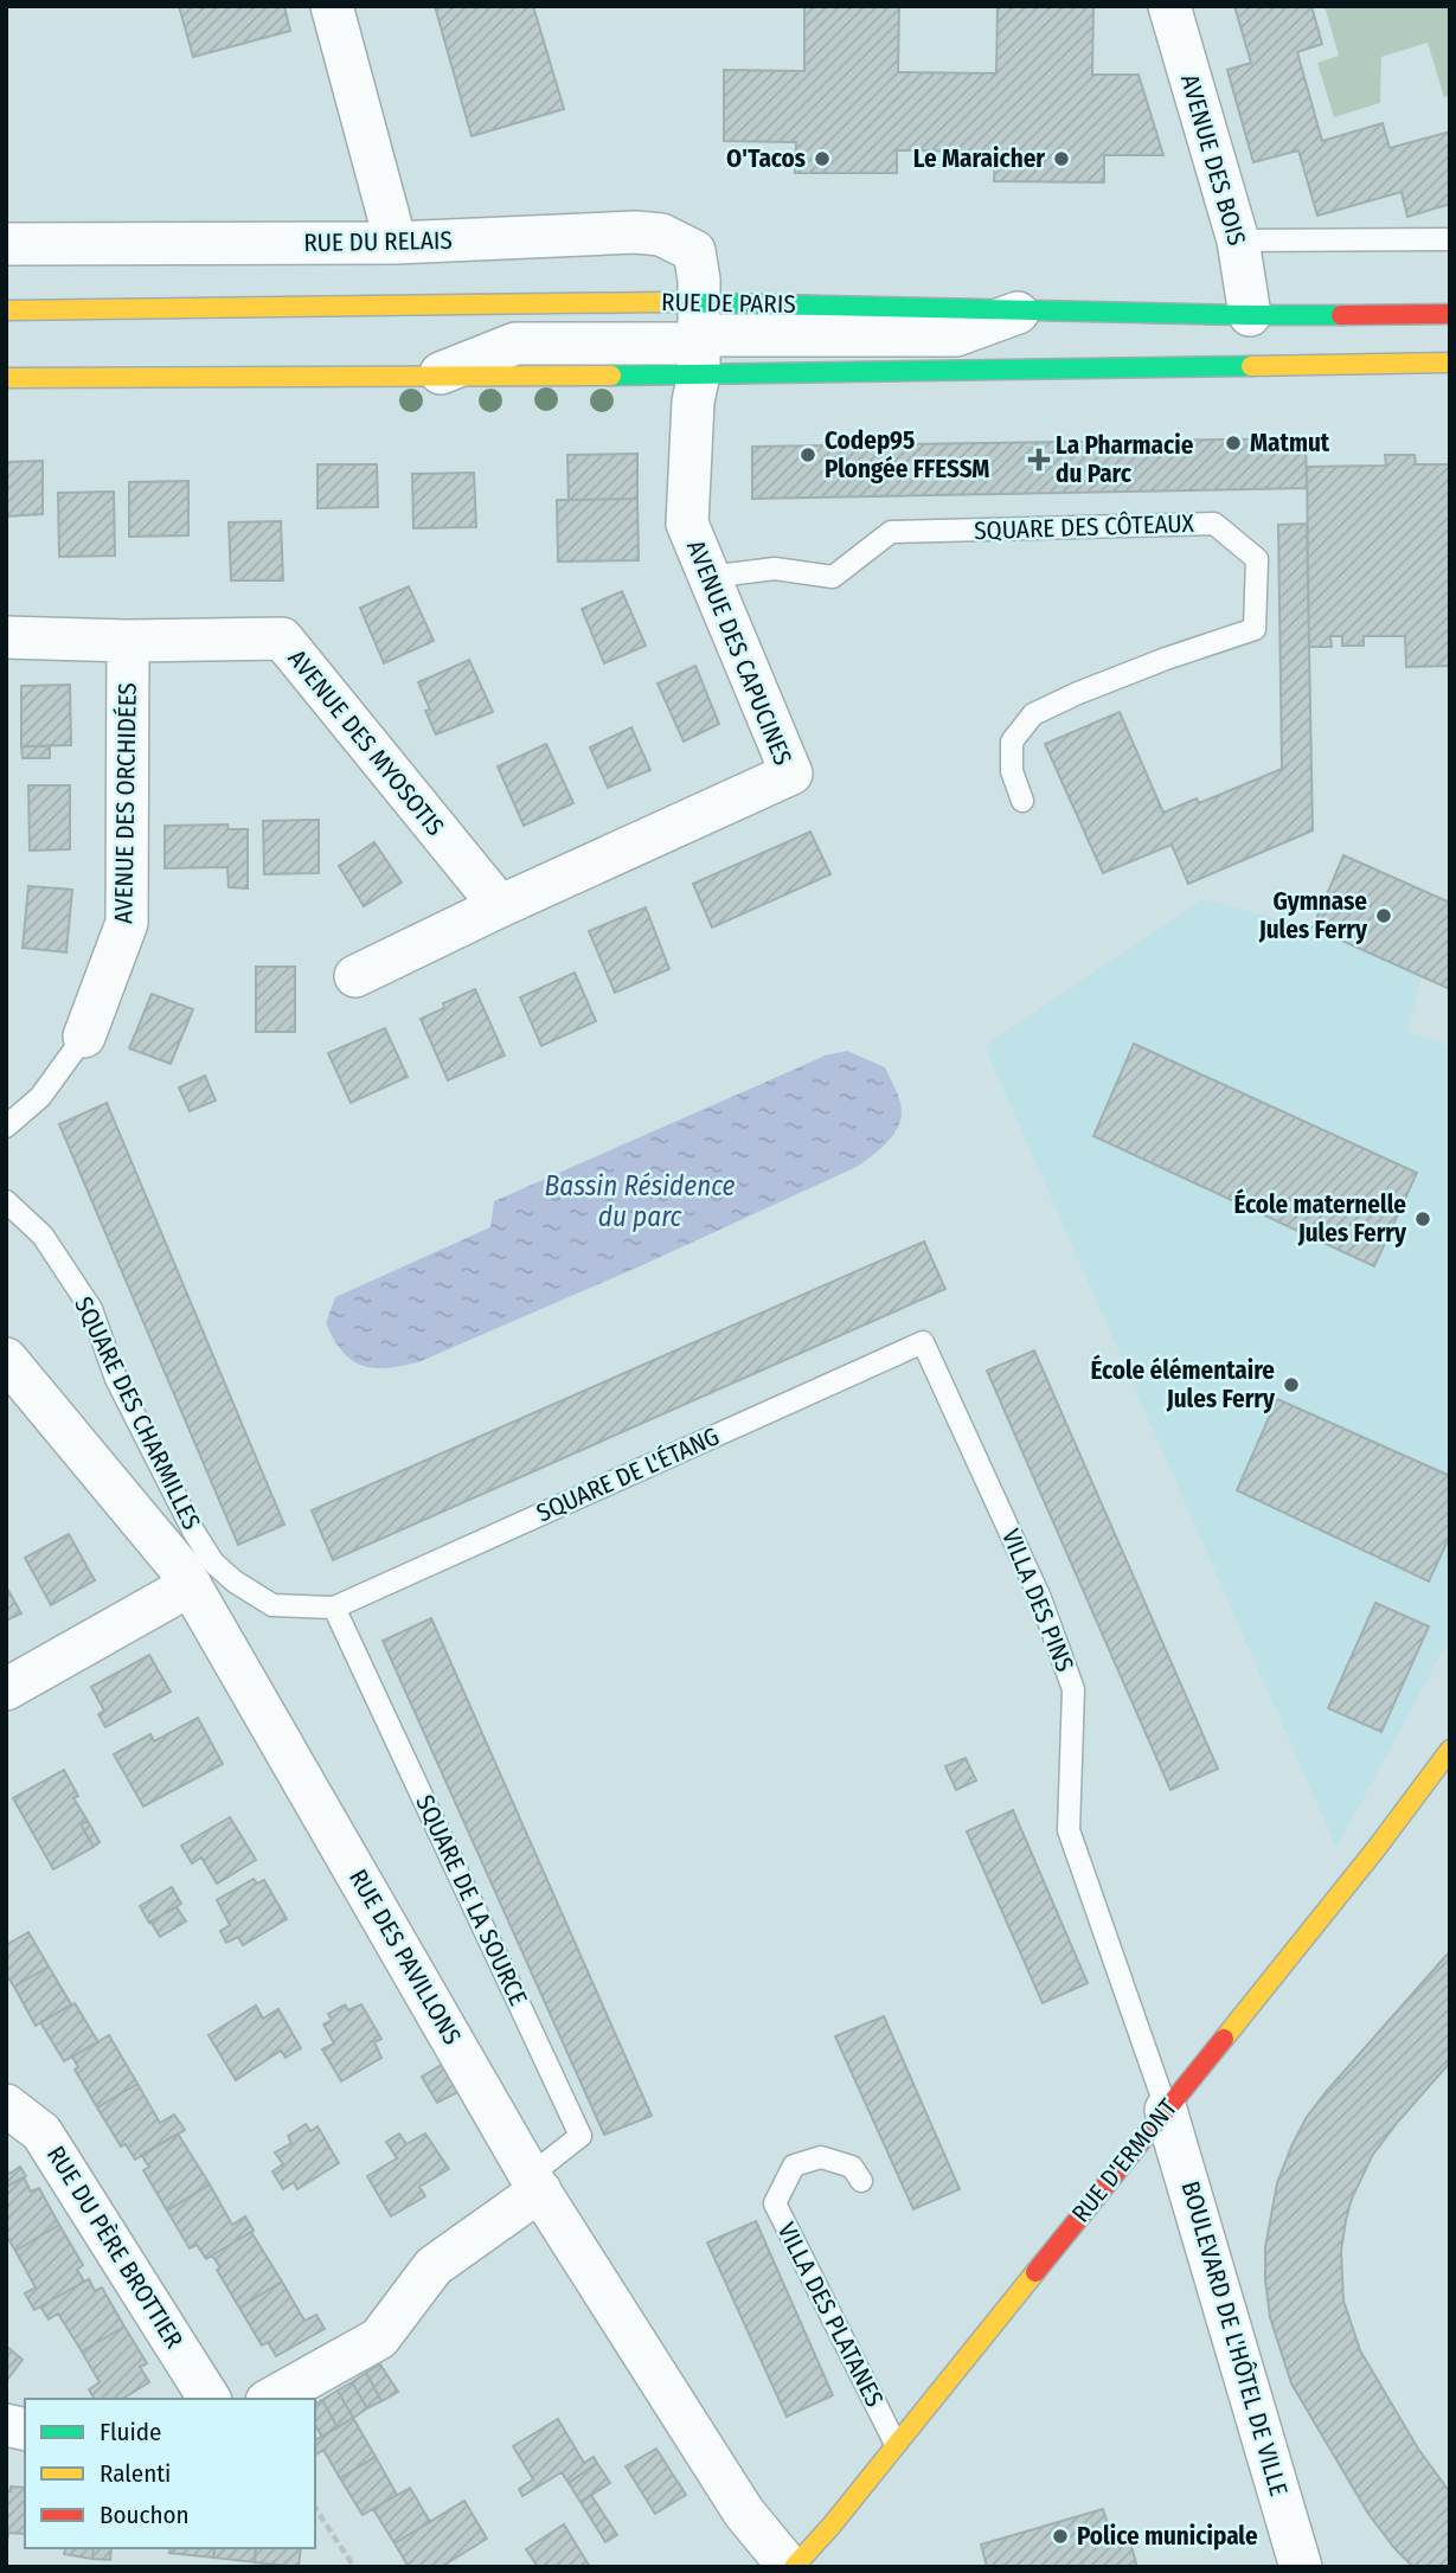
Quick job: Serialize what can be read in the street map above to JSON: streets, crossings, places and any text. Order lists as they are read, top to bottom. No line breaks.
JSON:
{"streets":{"main road":["RUE DE PARIS","RUE D'ERMONT"],"street":["AVENUE DES BOIS","RUE DU RELAIS","AVENUE DES CAPUCINES","AVENUE DES MYOSOTIS","AVENUE DES ORCHIDÉES","RUE DES PAVILLONS","RUE DU PÈRE BROTTIER","BOULEVARD DE L'HÔTEL DE VILLE"],"lane":["SQUARE DES CÔTEAUX","SQUARE DES CHARMILLES","SQUARE DE L'ÉTANG","VILLA DES PINS","SQUARE DE LA SOURCE","VILLA DES PLATANES"]},"crossings":[["RUE DU RELAIS","RUE DE PARIS"],["RUE DU RELAIS","AVENUE DES CAPUCINES"],["RUE DE PARIS","AVENUE DES CAPUCINES"],["SQUARE DES CÔTEAUX","AVENUE DES CAPUCINES"],["AVENUE DES CAPUCINES","AVENUE DES MYOSOTIS"],["AVENUE DES MYOSOTIS","AVENUE DES ORCHIDÉES"],["SQUARE DES CHARMILLES","SQUARE DE L'ÉTANG"],["SQUARE DES CHARMILLES","SQUARE DE LA SOURCE"],["SQUARE DE L'ÉTANG","VILLA DES PINS"],["SQUARE DE L'ÉTANG","SQUARE DE LA SOURCE"],["VILLA DES PINS","RUE D'ERMONT"],["VILLA DES PINS","BOULEVARD DE L'HÔTEL DE VILLE"],["SQUARE DE LA SOURCE","RUE DES PAVILLONS"],["RUE DES PAVILLONS","RUE D'ERMONT"],["RUE D'ERMONT","VILLA DES PLATANES"],["RUE D'ERMONT","BOULEVARD DE L'HÔTEL DE VILLE"]],"water":["Bassin Résidence du parc"],"places":{"other":["O'Tacos","Le Maraicher","Matmut","Codep95 Plongée FFESSM","Gymnase Jules Ferry","École maternelle Jules Ferry","École élémentaire Jules Ferry","Police municipale"],"health":["La Pharmacie du Parc"]},"legend":["Fluide","Ralenti","Bouchon"]}
